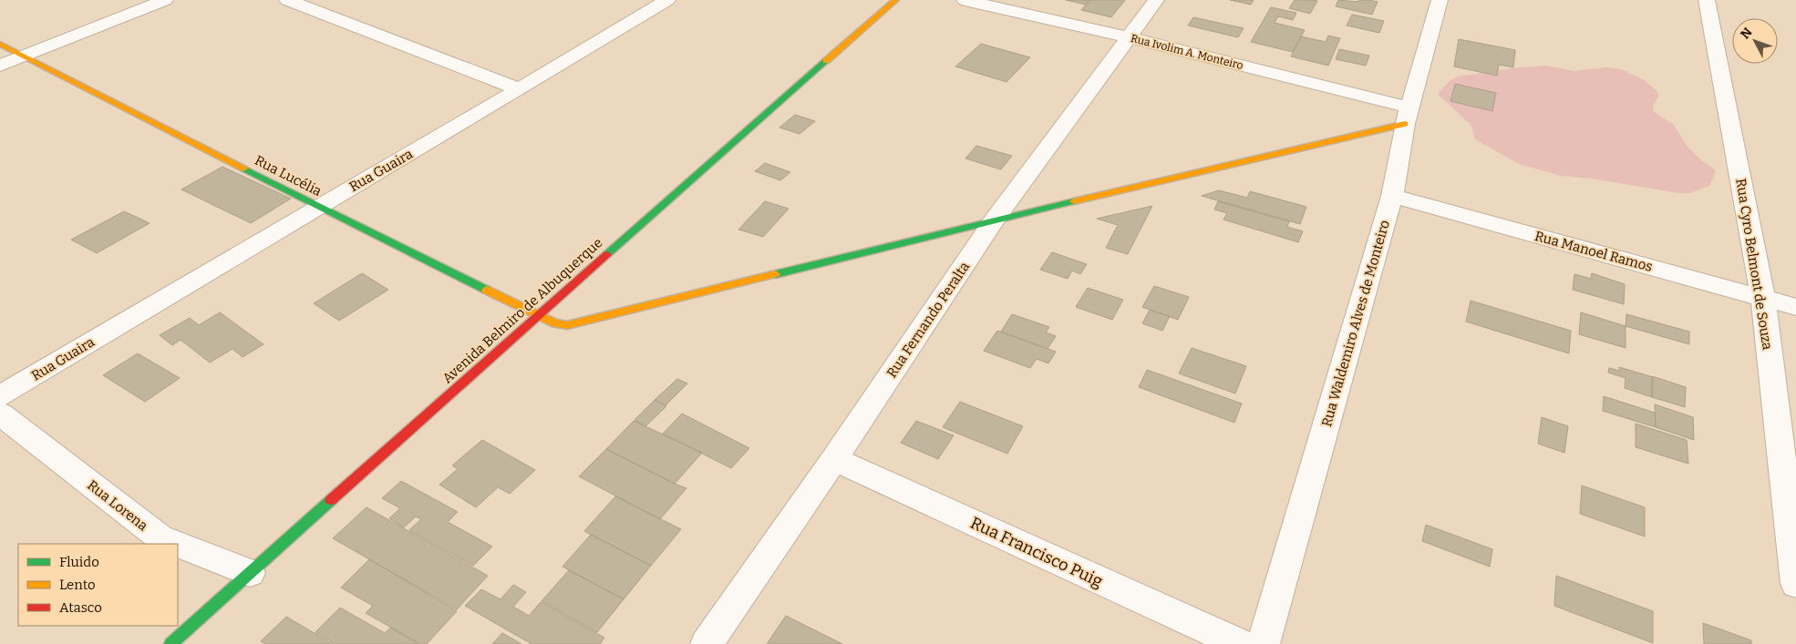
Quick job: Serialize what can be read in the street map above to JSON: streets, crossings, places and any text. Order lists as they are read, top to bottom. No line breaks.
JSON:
{"streets":{"street":["Rua Ivolim A. Monteiro","Rua Guaira","Rua Lucélia","Rua Manoel Ramos","Rua Cyro Belmont de Souza","Avenida Belmiro de Albuquerque","Rua Fernando Peralta","Rua Waldemiro Alves de Monteiro","Rua Lorena","Rua Francisco Puig"]},"crossings":[["Rua Ivolim A. Monteiro","Rua Fernando Peralta"],["Rua Ivolim A. Monteiro","Rua Waldemiro Alves de Monteiro"],["Rua Guaira","Rua Lucélia"],["Rua Lucélia","Avenida Belmiro de Albuquerque"],["Rua Lucélia","Rua Fernando Peralta"],["Rua Manoel Ramos","Rua Cyro Belmont de Souza"],["Rua Manoel Ramos","Rua Waldemiro Alves de Monteiro"],["Avenida Belmiro de Albuquerque","Rua Lorena"],["Rua Fernando Peralta","Rua Francisco Puig"]],"legend":["Fluido","Lento","Atasco"],"north":"top left"}
